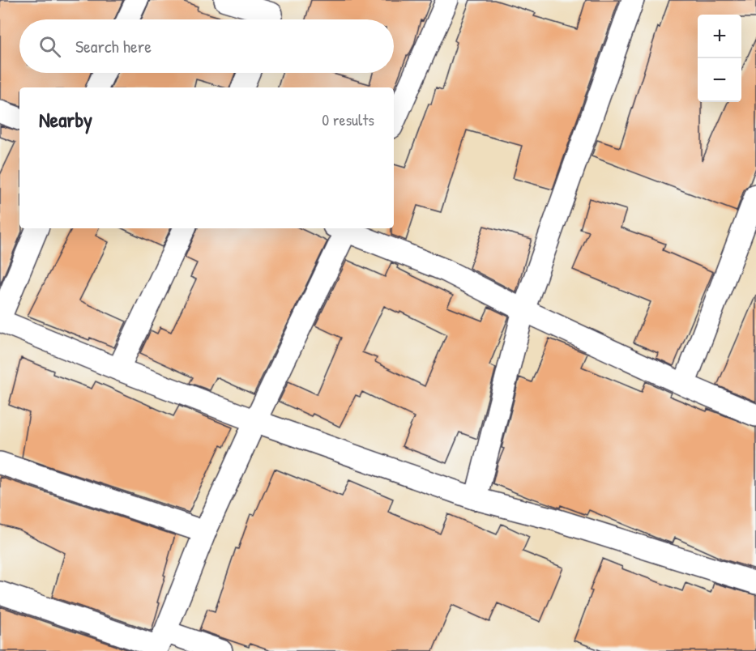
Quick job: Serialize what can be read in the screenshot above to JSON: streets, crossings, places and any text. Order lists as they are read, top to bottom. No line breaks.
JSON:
{"page":{"map_buttons":["+","−"],"search":"Search here","heading":["Nearby","0 results"]}}
